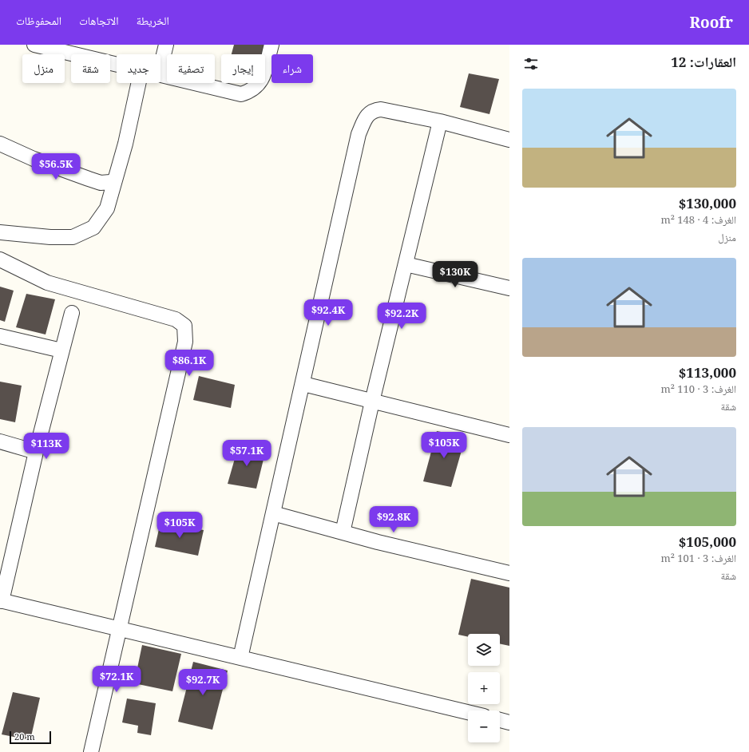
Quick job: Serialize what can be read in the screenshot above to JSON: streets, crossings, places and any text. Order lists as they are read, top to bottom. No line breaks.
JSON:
{"scale_bar":"20 m","page":{"header":"Roofr","nav":["الخريطة","الاتجاهات","المحفوظات"],"heading":"العقارات: 12","chip":["شراء","إيجار","تصفية","جديد","شقة","منزل"],"list":[{"name":"$130,000","note":"الغرف: 4 · 148 m² · منزل"},{"name":"$113,000","note":"الغرف: 3 · 110 m² · شقة"},{"name":"$105,000","note":"الغرف: 3 · 101 m² · شقة"}],"price":["$56.5K","$130K","$92.4K","$92.2K","$86.1K","$105K","$113K","$57.1K","$92.8K","$105K","$72.1K","$92.7K"],"map_buttons":["+","−"],"scale":"20 m"}}
